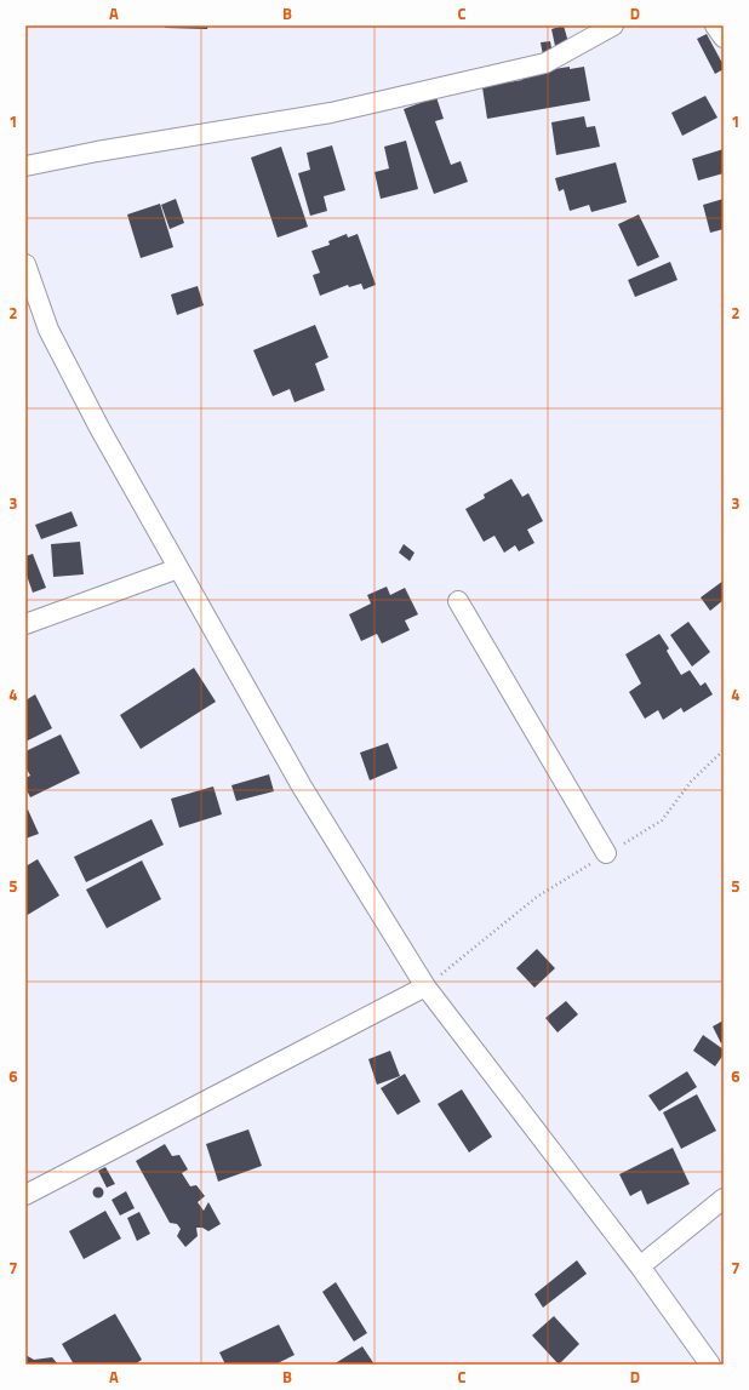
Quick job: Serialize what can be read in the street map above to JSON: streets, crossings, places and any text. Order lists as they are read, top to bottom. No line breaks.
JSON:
{"grid":{"columns":["A","B","C","D"],"rows":["1","2","3","4","5","6","7"]}}
